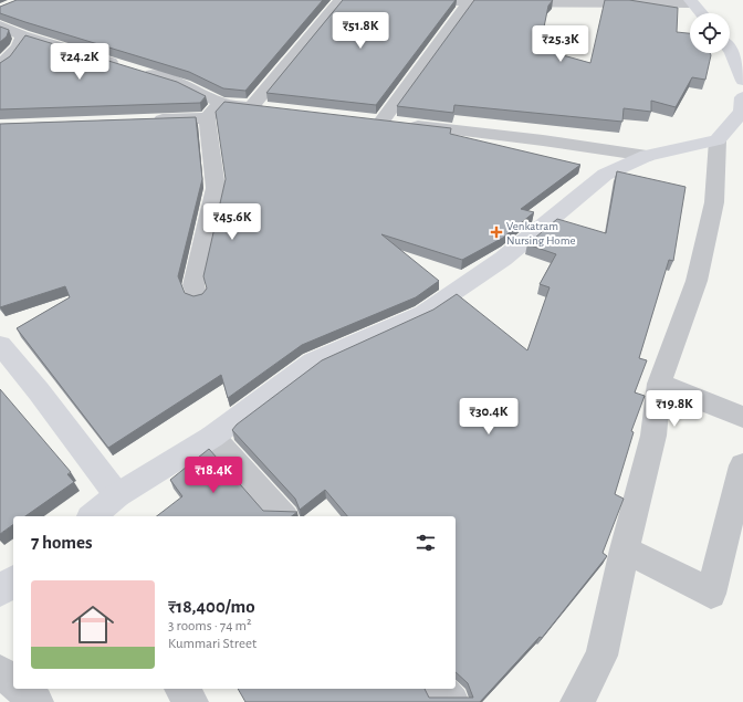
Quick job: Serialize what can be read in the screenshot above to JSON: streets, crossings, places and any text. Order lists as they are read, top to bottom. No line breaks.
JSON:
{"places":{"health":["Venkatram Nursing Home"]},"page":{"price":["₹51.8K","₹25.3K","₹24.2K","₹45.6K","₹19.8K","₹30.4K","₹18.4K"],"heading":"7 homes","list":[{"name":"₹18,400/mo","note":"3 rooms · 74 m² · Kummari Street"}]}}
